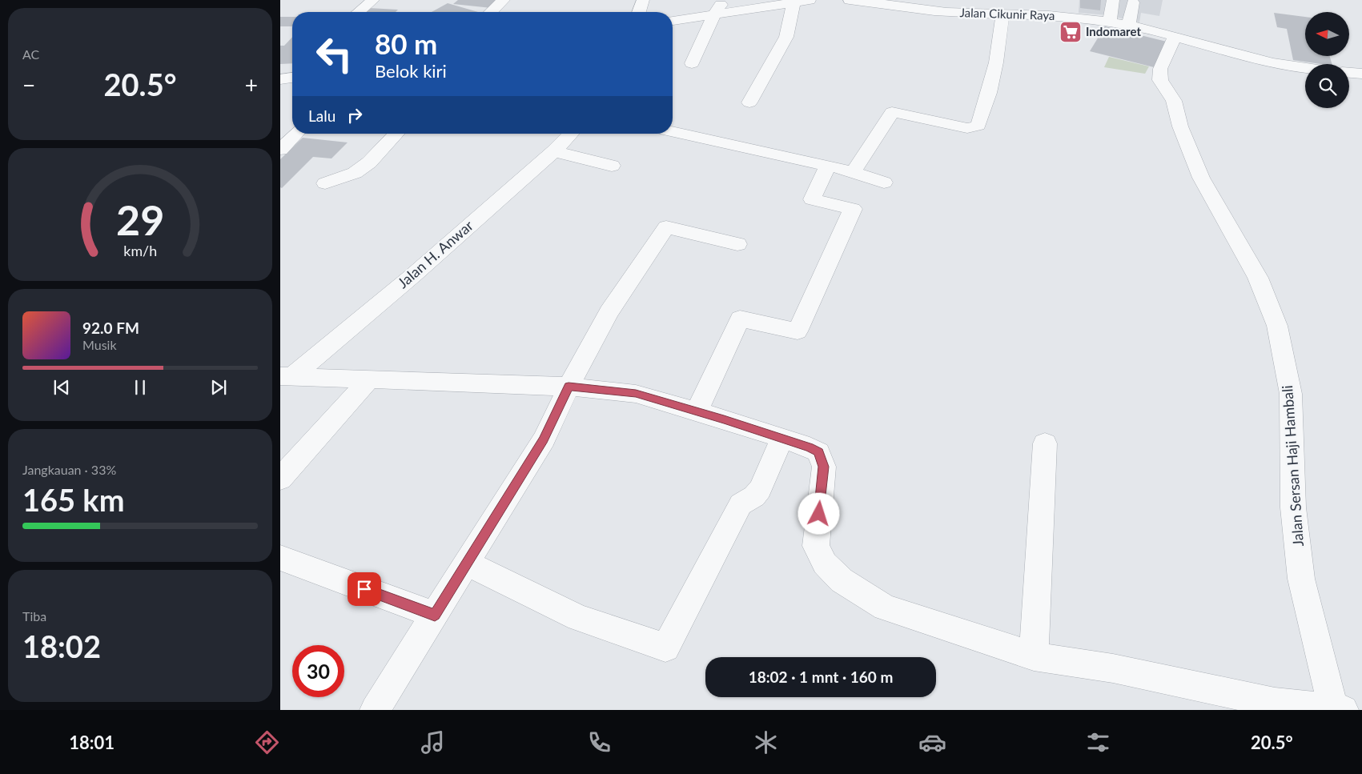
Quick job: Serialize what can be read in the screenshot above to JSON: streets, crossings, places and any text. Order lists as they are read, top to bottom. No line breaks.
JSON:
{"streets":{"street":["Jalan Cikunir Raya","Jalan H. Anwar","Jalan Sersan Haji Hambali"]},"crossings":[["Jalan Cikunir Raya","Jalan Sersan Haji Hambali"]],"places":{"supermarket":["Indomaret"]},"north":"left","page":{"tile":["AC",["Jangkauan · 33%","165 km"],["Tiba","18:02"]],"turn":["80 m","Belok kiri"],"heat":["−","20.5°","+"],"then":"Lalu","song":["92.0 FM","Musik"],"limit":"30","trip":"18:02 · 1 mnt · 160 m","tabs":["18:01","20.5°"],"gauge":["29","km/h"]}}
